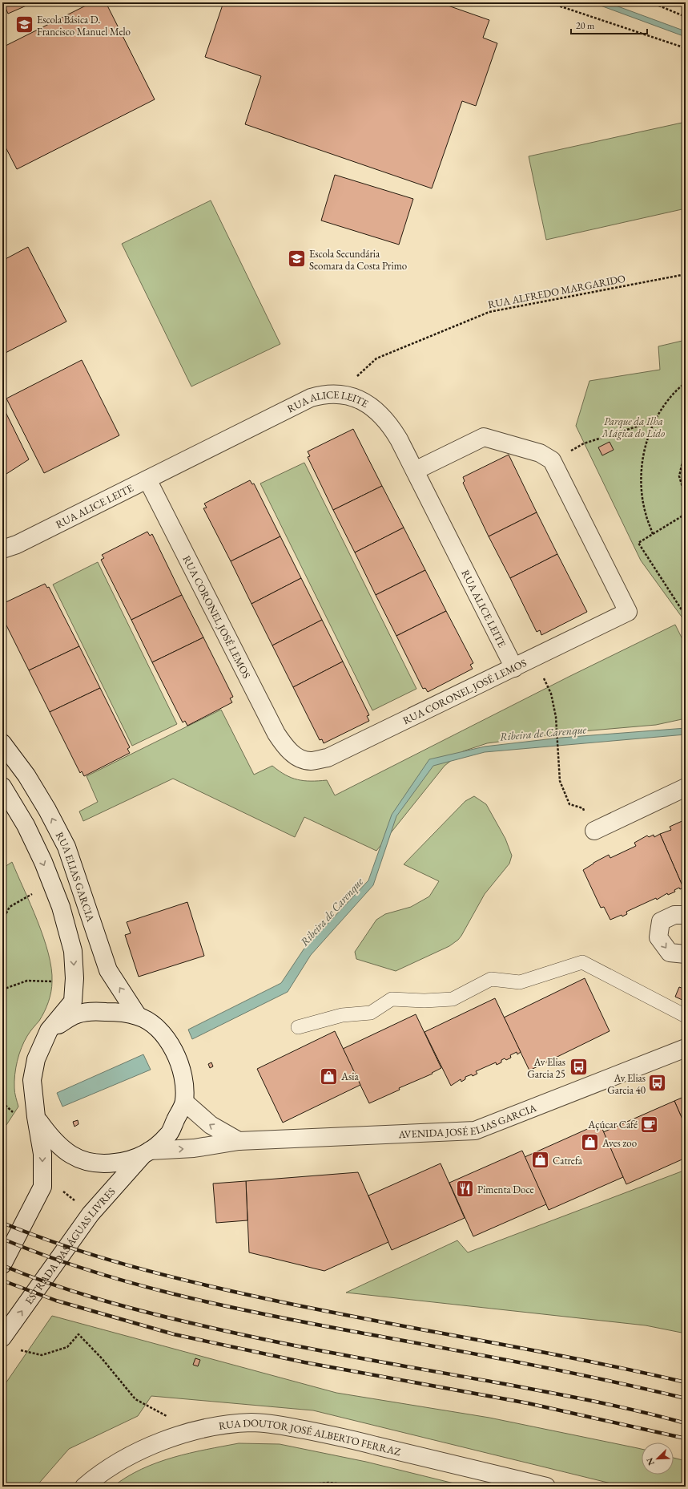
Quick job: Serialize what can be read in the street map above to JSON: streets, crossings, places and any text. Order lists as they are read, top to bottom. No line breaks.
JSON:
{"streets":{"street":["RUA ALICE LEITE","RUA CORONEL JOSÉ LEMOS","RUA ELIAS GARCIA","AVENIDA JOSÉ ELIAS GARCIA","ESTRADA DAS ÁGUAS LIVRES","RUA DOUTOR JOSÉ ALBERTO FERRAZ"],"path":["RUA ALFREDO MARGARIDO"]},"crossings":[["RUA ALFREDO MARGARIDO","RUA ALICE LEITE"],["RUA ALICE LEITE","RUA CORONEL JOSÉ LEMOS"],["AVENIDA JOSÉ ELIAS GARCIA","ESTRADA DAS ÁGUAS LIVRES"]],"one_way":["RUA ELIAS GARCIA","ESTRADA DAS ÁGUAS LIVRES"],"water":["Ribeira de Carenque"],"parks":["Parque da Ilha Mágica do Lido"],"places":{"school or university":["Escola Básica D. Francisco Manuel Melo","Escola Secundária Seomara da Costa Primo"],"bus stop":["Av Elias Garcia 25","Av Elias Garcia 40"],"shop":["Asia","Aves zoo","Catrefa"],"cafe":["Açúcar Café"],"restaurant":["Pimenta Doce"]},"scale_bar":"20 m","north":"bottom left"}
